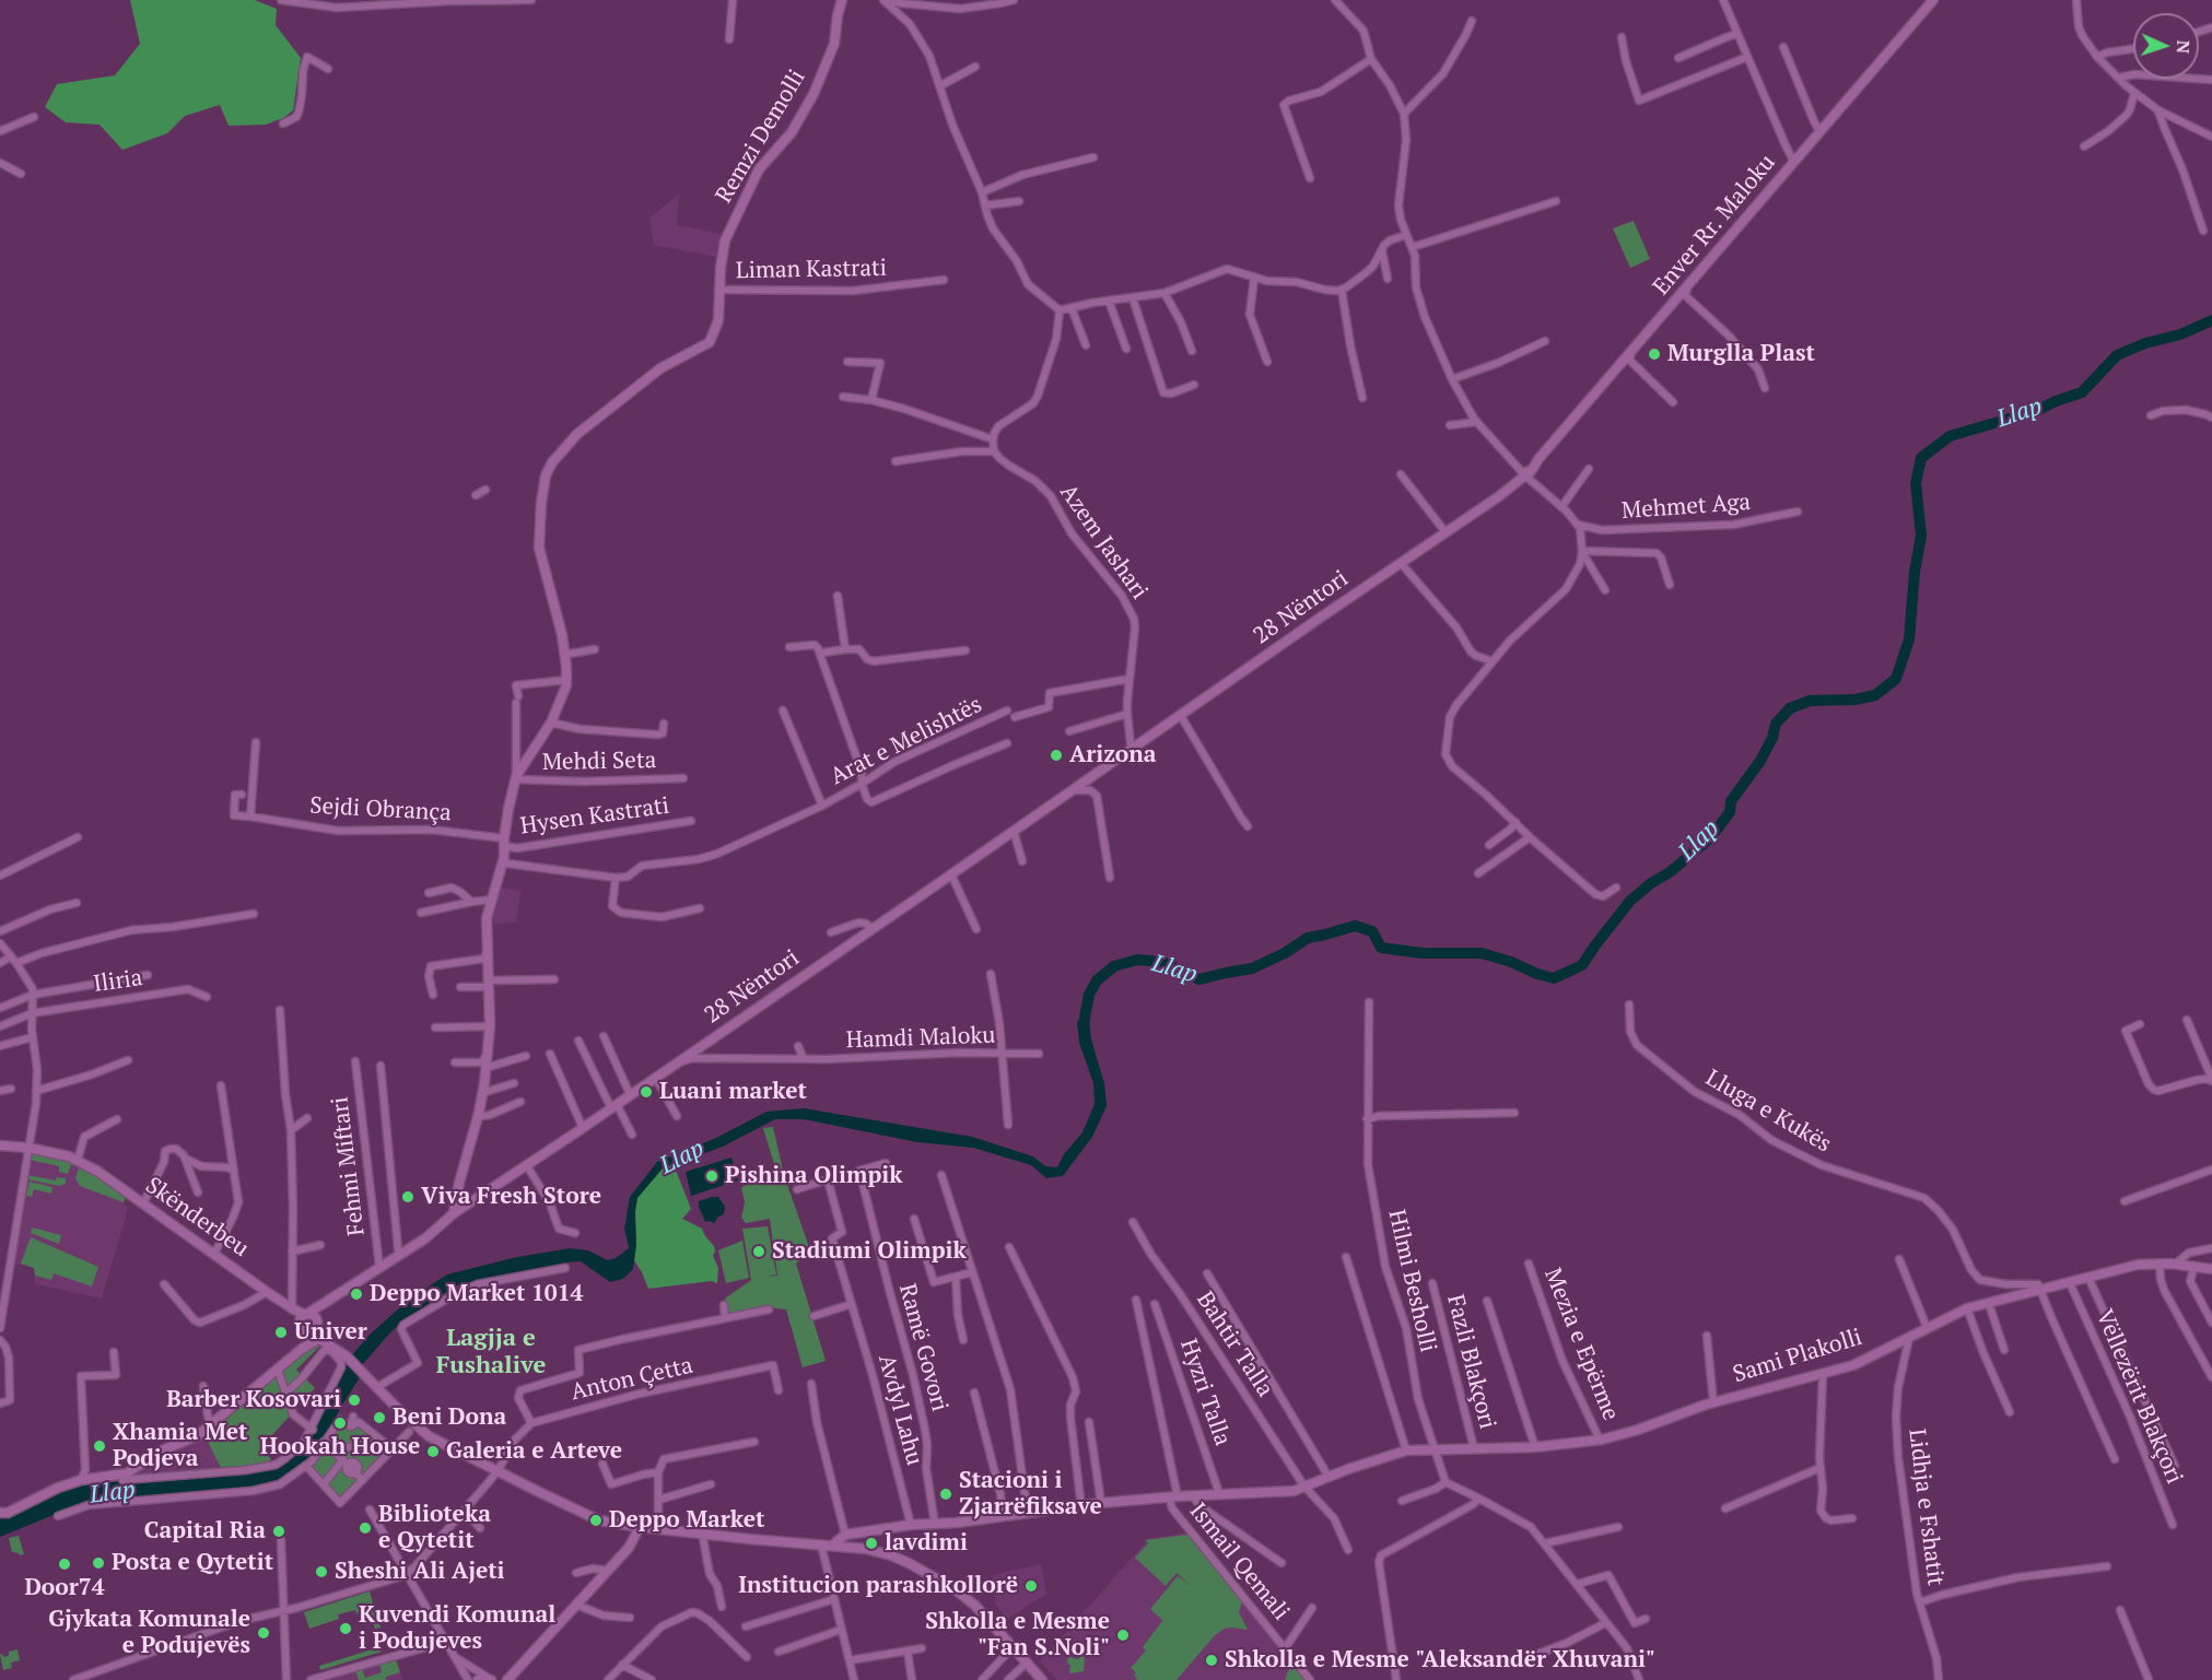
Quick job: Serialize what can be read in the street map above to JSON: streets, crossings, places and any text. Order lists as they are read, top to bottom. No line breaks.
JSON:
{"streets":{"main road":["Remzi Demolli","Enver Rr. Maloku","28 Nëntori","Skënderbeu","Sami Plakolli"],"street":["Liman Kastrati","Mehmet Aga","Azem Jashari","Arat e Melishtës","Mehdi Seta","Sejdi Obrança","Hysen Kastrati","Iliria","Hamdi Maloku","Lluga e Kukës","Fehmi Miftari","Hilmi Besholli","Bahtir Talla","Mezia e Epërme","Ramë Govori","Fazli Blakçori","Anton Çetta","Hyzri Talla","Vëllezërit Blakçori","Avdyl Lahu","Lidhja e Fshatit","Ismail Qemali"]},"crossings":[["Remzi Demolli","Liman Kastrati"],["Remzi Demolli","28 Nëntori"],["Remzi Demolli","Mehdi Seta"],["Remzi Demolli","Sejdi Obrança"],["Remzi Demolli","Hysen Kastrati"],["Enver Rr. Maloku","28 Nëntori"],["Azem Jashari","28 Nëntori"],["28 Nëntori","Hamdi Maloku"],["28 Nëntori","Fehmi Miftari"],["28 Nëntori","Skënderbeu"],["Sejdi Obrança","Hysen Kastrati"],["Lluga e Kukës","Sami Plakolli"],["Hilmi Besholli","Sami Plakolli"],["Mezia e Epërme","Sami Plakolli"],["Sami Plakolli","Fazli Blakçori"],["Sami Plakolli","Vëllezërit Blakçori"],["Sami Plakolli","Lidhja e Fshatit"]],"districts":["Lagjja e Fushalive"],"water":["Llap"],"places":["Murglla Plast","Arizona","Luani market","Pishina Olimpik","Viva Fresh Store","Stadiumi Olimpik","Deppo Market 1014","Univer","Barber Kosovari","Beni Dona","Hookah House","Xhamia Met Podjeva","Galeria e Arteve","Stacioni i Zjarrëfiksave","Deppo Market","Biblioteka e Qytetit","Capital Ria","lavdimi","Posta e Qytetit","Door74","Sheshi Ali Ajeti","Institucion parashkollorë","Kuvendi Komunal i Podujeves","Gjykata Komunale e Podujevës","Shkolla e Mesme \"Fan S.Noli\"","Shkolla e Mesme \"Aleksandër Xhuvani\""],"north":"right"}
